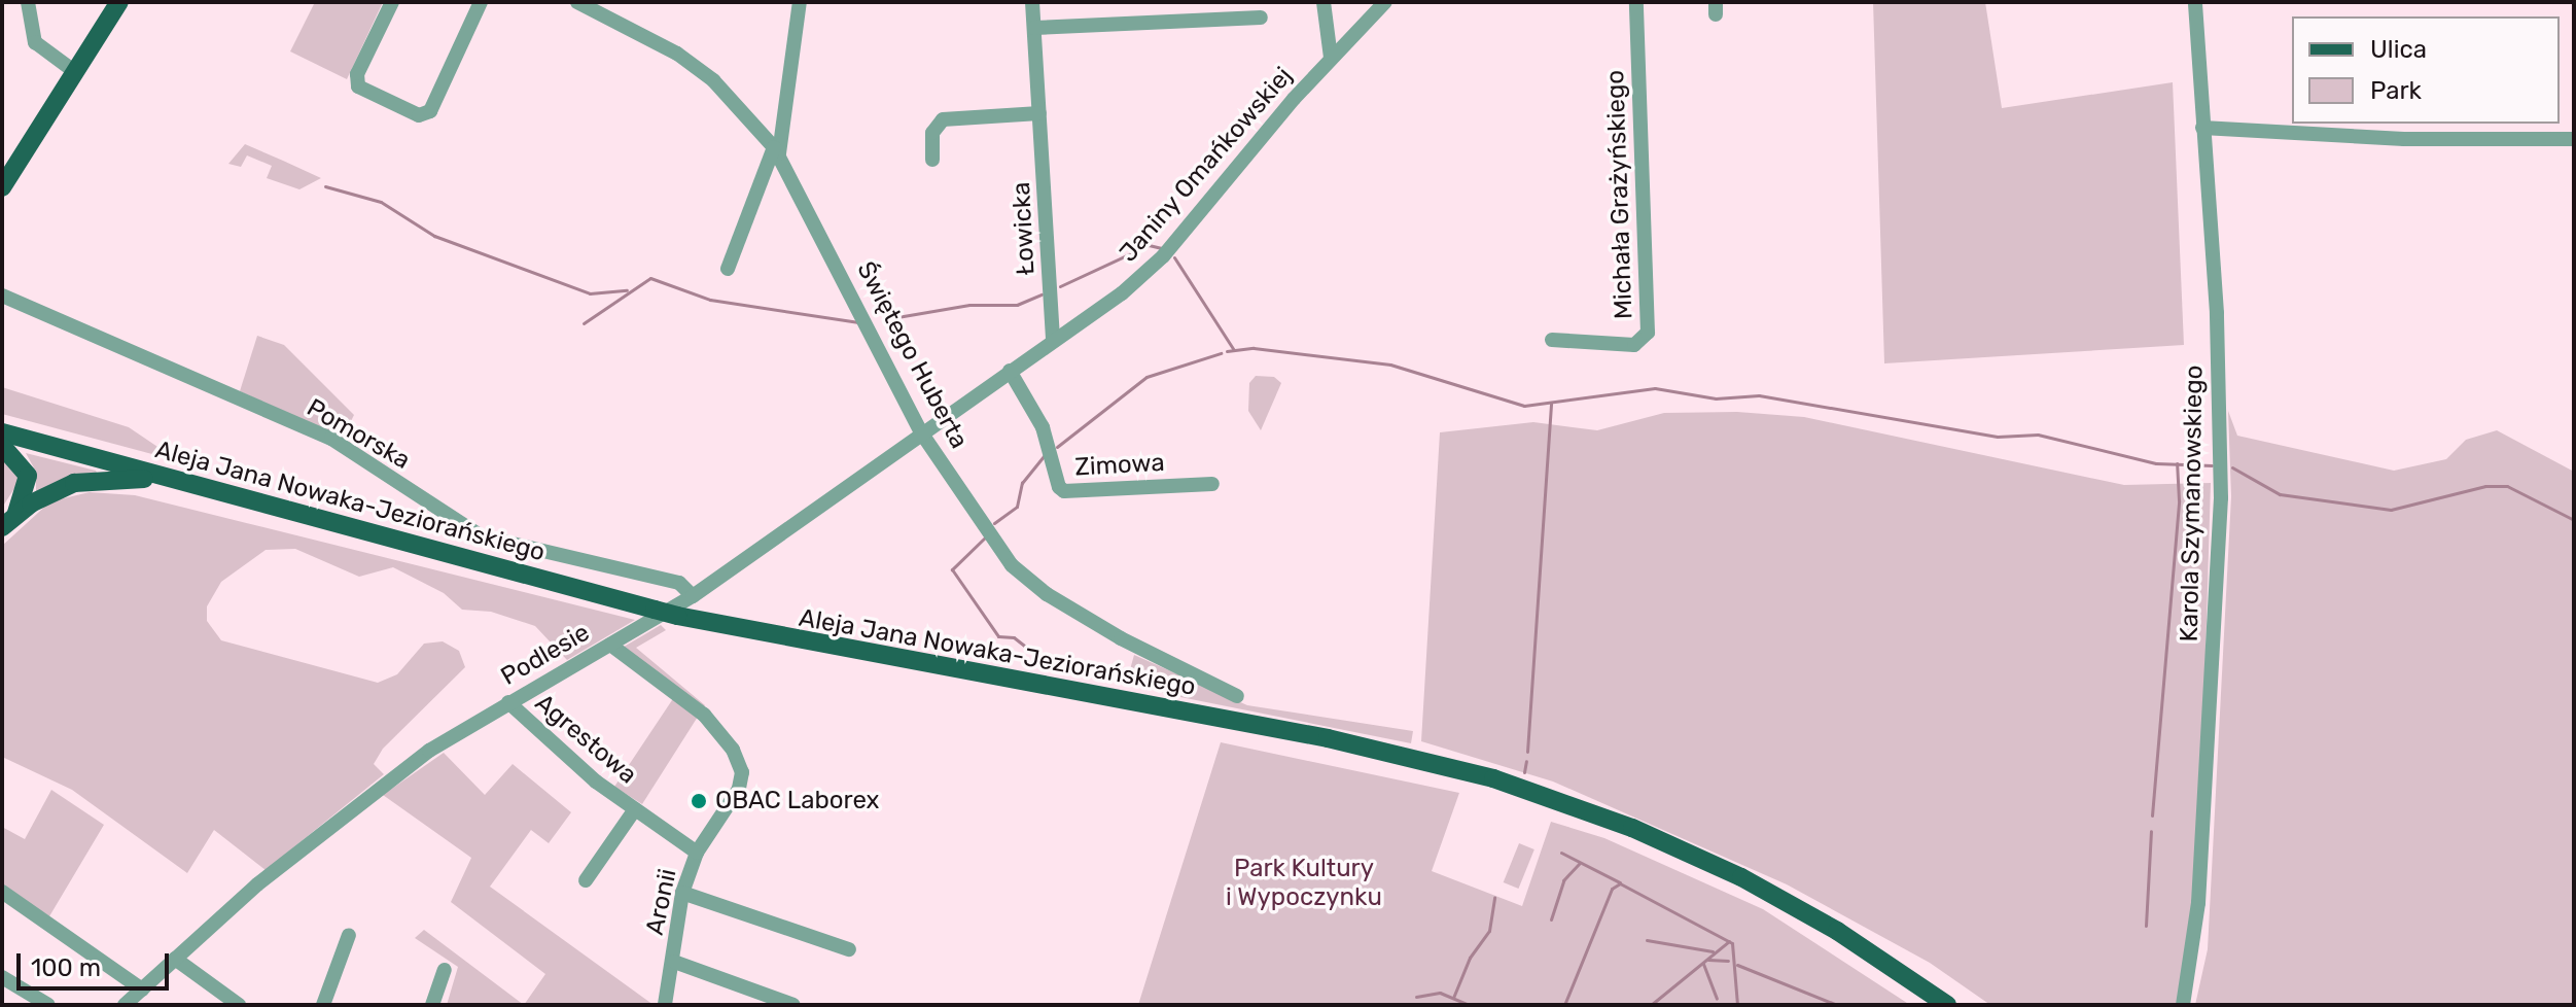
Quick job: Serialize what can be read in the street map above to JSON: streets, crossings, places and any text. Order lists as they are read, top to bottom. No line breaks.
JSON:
{"streets":{"main road":["Aleja Jana Nowaka-Jeziorańskiego"],"street":["Janiny Omańkowskiej","Michała Grażyńskiego","Łowicka","Świętego Huberta","Pomorska","Zimowa","Karola Szymanowskiego","Podlesie","Agrestowa","Aronii"]},"crossings":[["Janiny Omańkowskiej","Łowicka"],["Janiny Omańkowskiej","Zimowa"],["Janiny Omańkowskiej","Podlesie"],["Świętego Huberta","Podlesie"],["Pomorska","Podlesie"],["Zimowa","Podlesie"],["Podlesie","Agrestowa"],["Podlesie","Aronii"],["Agrestowa","Aronii"]],"parks":["Park Kultury i Wypoczynku"],"places":["OBAC Laborex"],"legend":["Ulica","Park"],"scale_bar":"100 m"}
